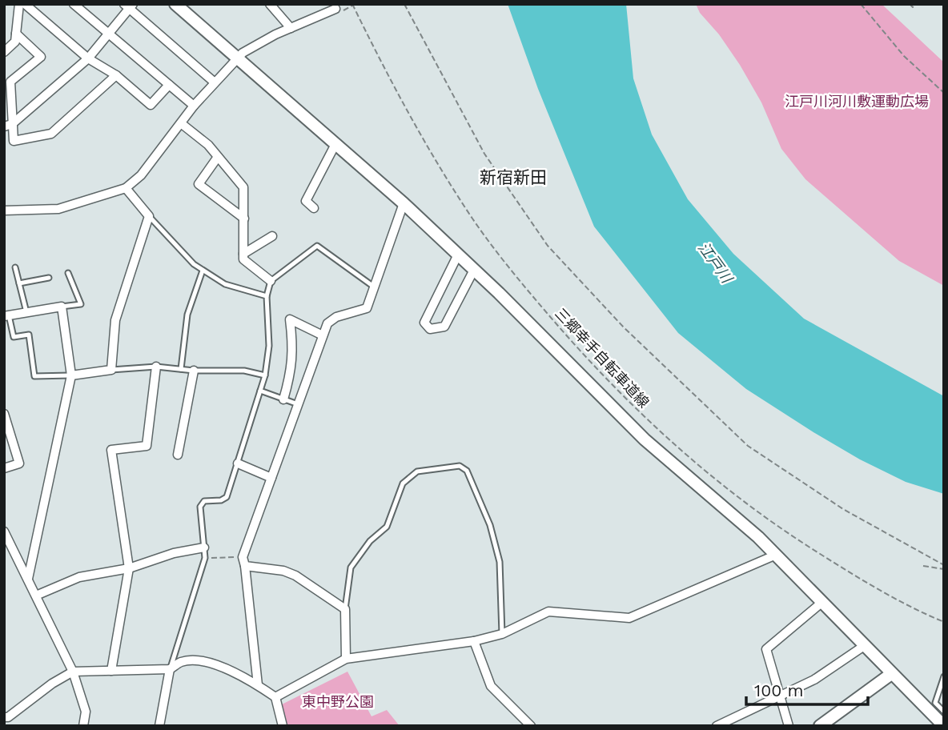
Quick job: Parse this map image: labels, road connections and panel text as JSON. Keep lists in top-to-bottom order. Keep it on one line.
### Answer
{"streets":{"path":["三郷幸手自転車道線"]},"districts":["新宿新田"],"water":["江戸川"],"parks":["江戸川河川敷運動広場","東中野公園"],"scale_bar":"100 m"}
